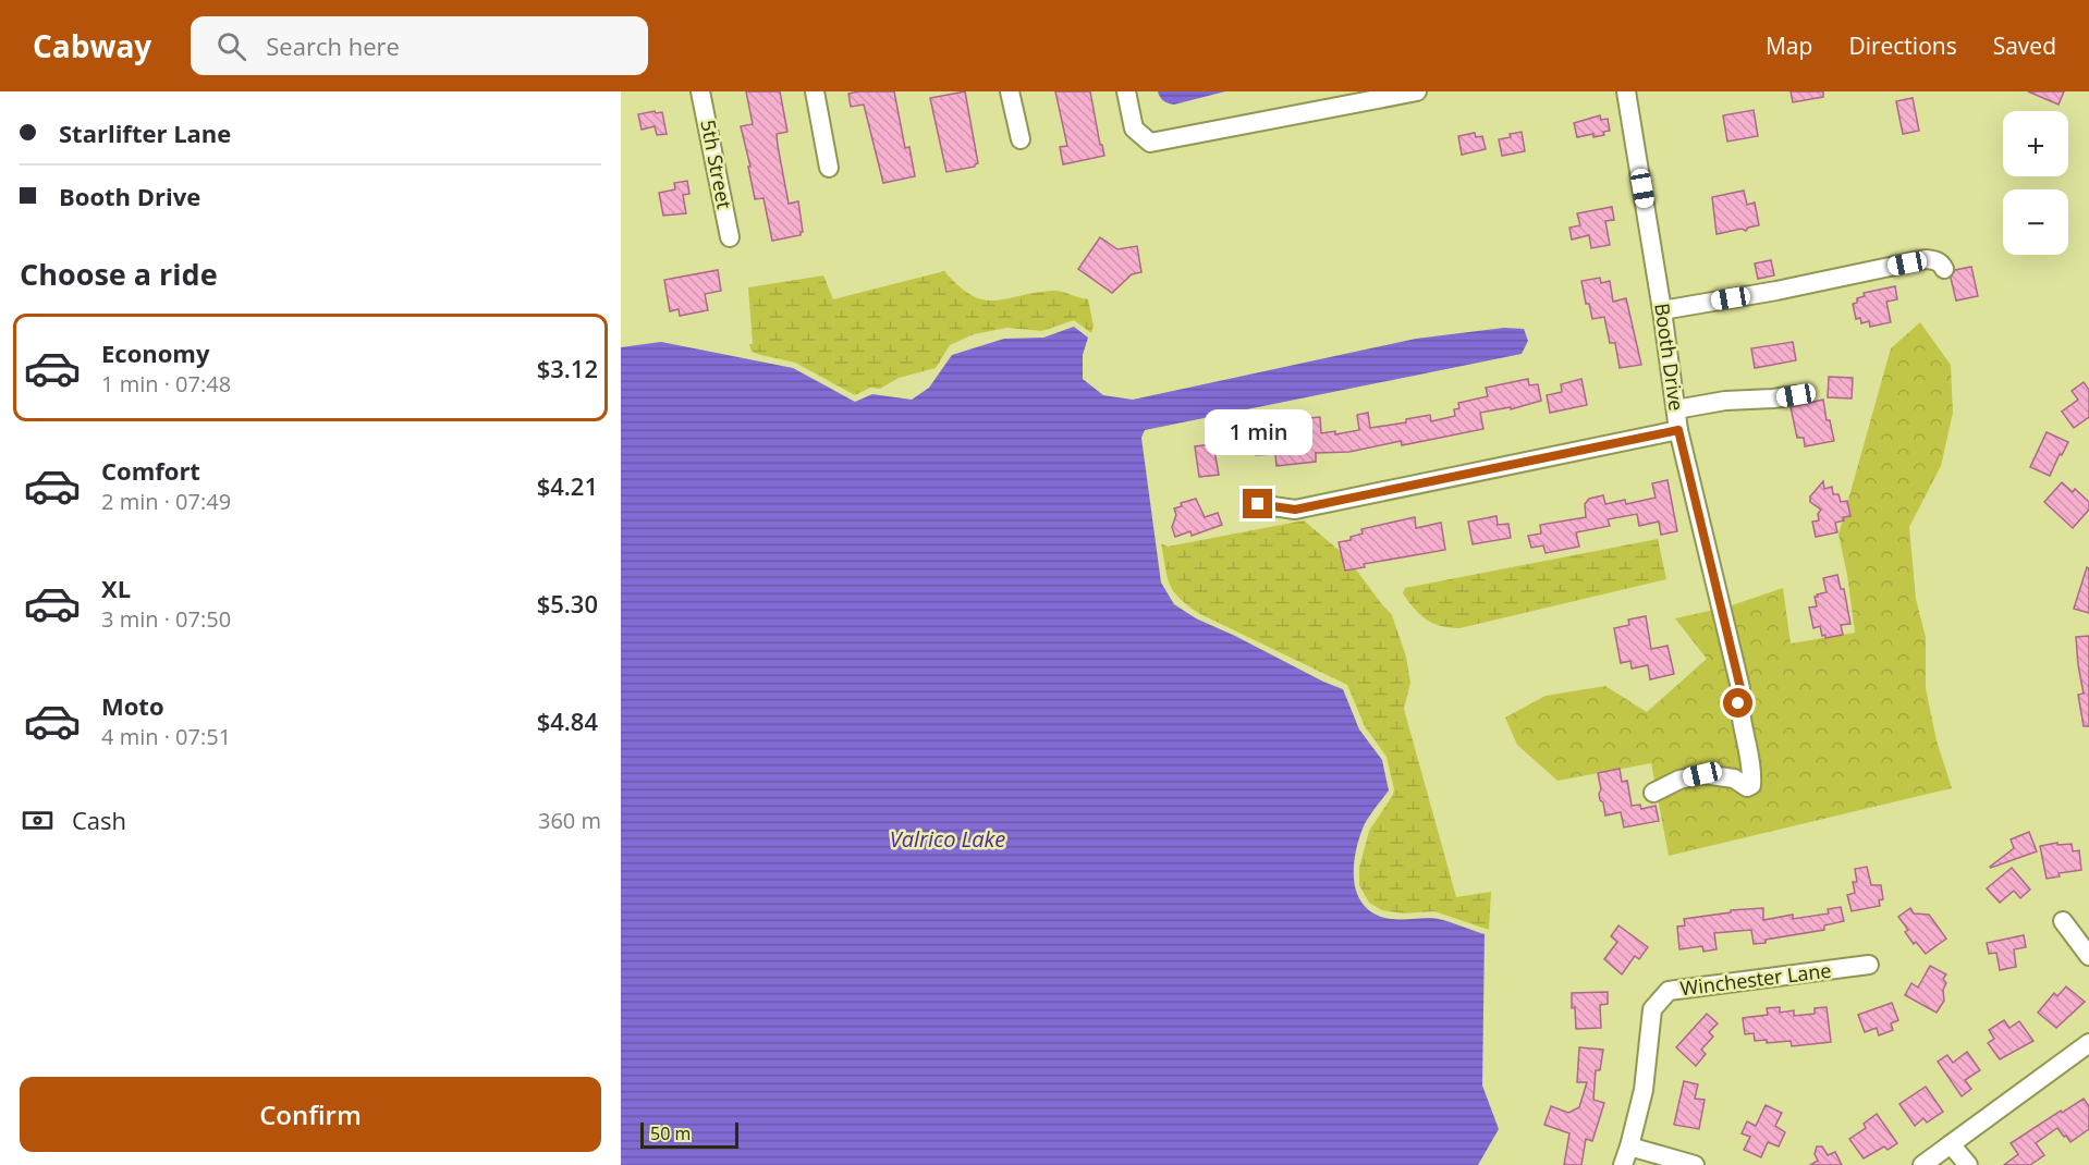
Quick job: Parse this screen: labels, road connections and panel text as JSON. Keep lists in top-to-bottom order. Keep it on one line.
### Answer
{"streets":{"street":["5th Street","Booth Drive","Winchester Lane"]},"water":["Valrico Lake"],"scale_bar":"50 m","page":{"header":"Cabway","search":"Search here","nav":["Map","Directions","Saved"],"banner":["Starlifter Lane","Booth Drive"],"map_buttons":["+","−"],"heading":"Choose a ride","list":[{"name":"Economy","note":"1 min · 07:48","value":"$3.12"},{"name":"Comfort","note":"2 min · 07:49","value":"$4.21"},{"name":"XL","note":"3 min · 07:50","value":"$5.30"},{"name":"Moto","note":"4 min · 07:51","value":"$4.84"}],"bubble":"1 min","pay":["Cash","360 m"],"buttons":"Confirm","scale":"50 m"}}
